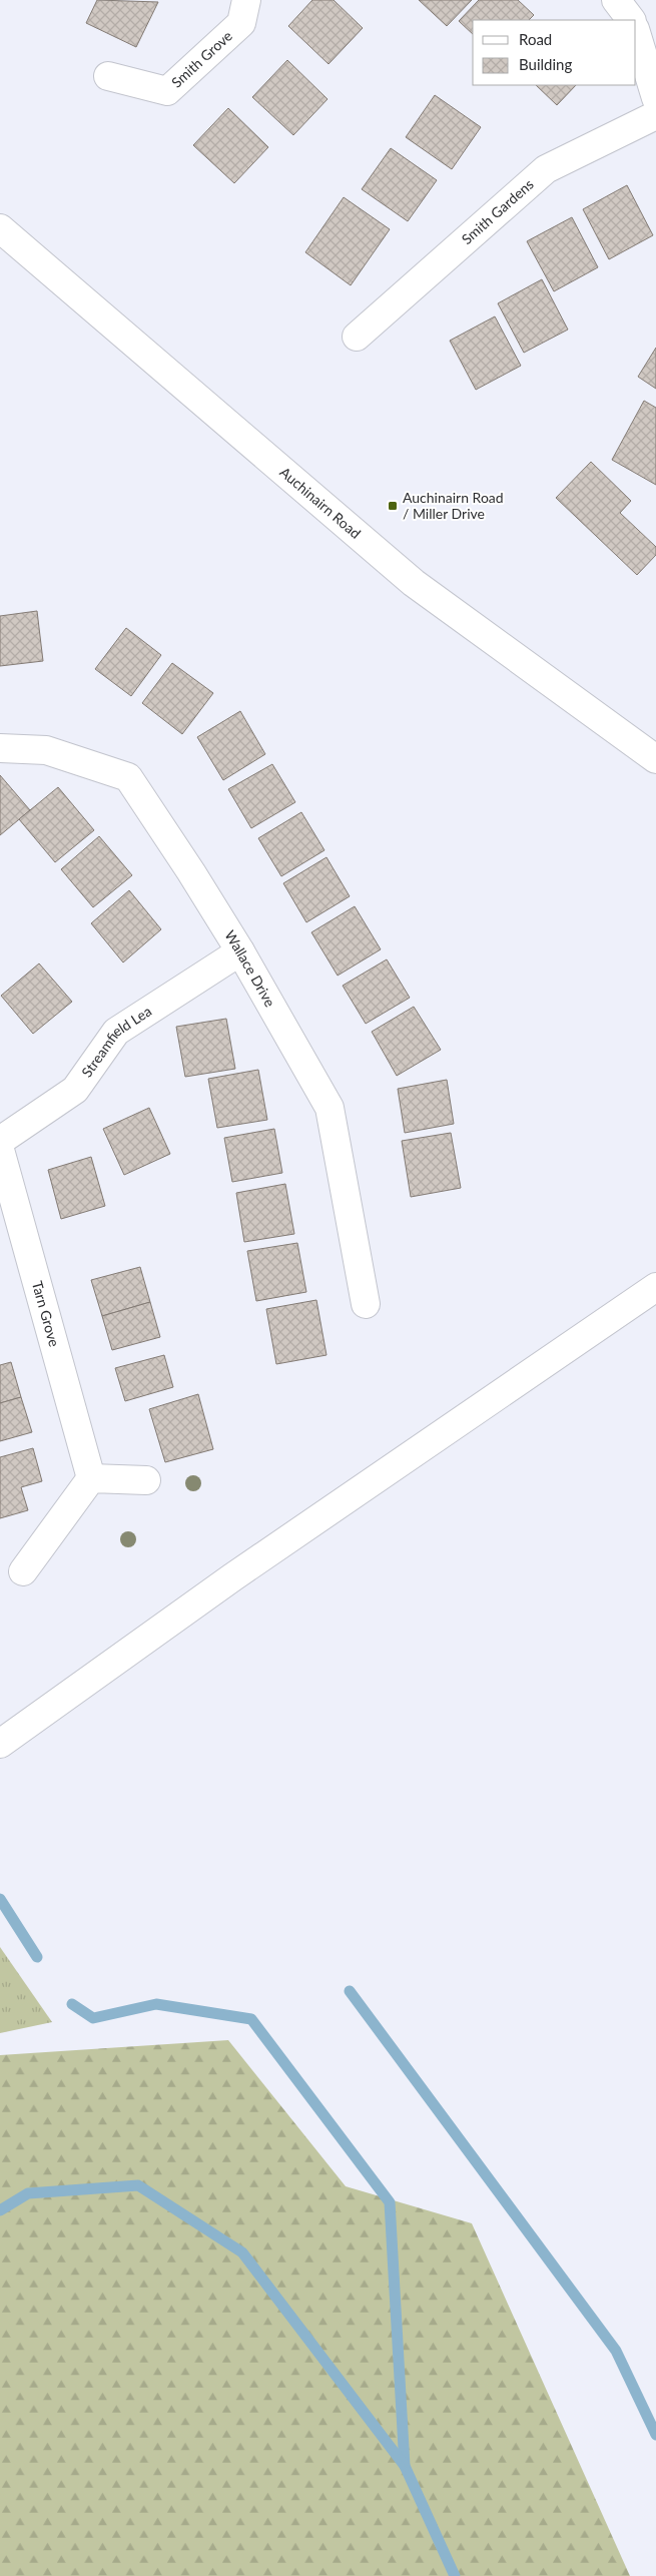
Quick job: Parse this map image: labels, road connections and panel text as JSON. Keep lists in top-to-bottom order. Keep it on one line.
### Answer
{"streets":{"street":["Smith Grove","Smith Gardens","Auchinairn Road","Wallace Drive","Streamfield Lea","Tarn Grove"]},"crossings":[["Wallace Drive","Streamfield Lea"]],"places":{"transit":["Auchinairn Road / Miller Drive"]},"legend":["Road","Building"]}
